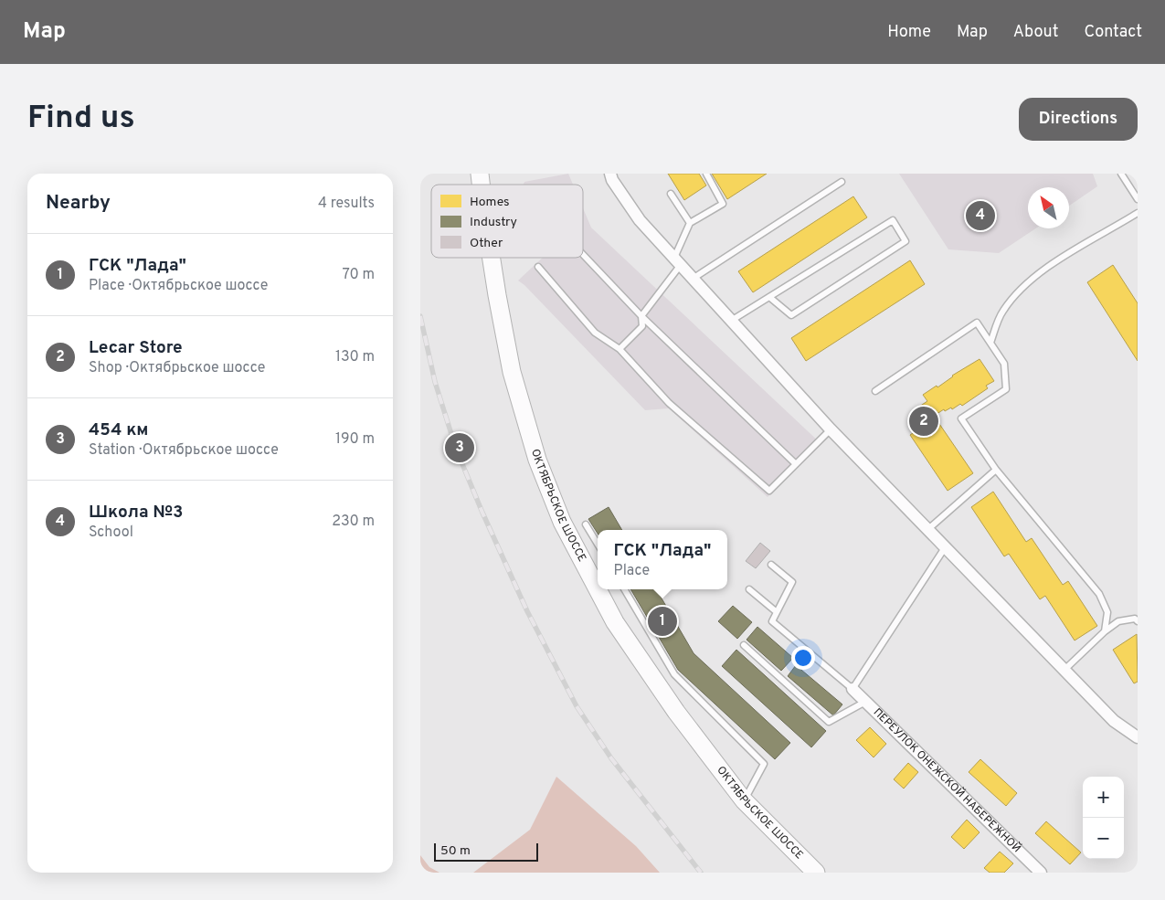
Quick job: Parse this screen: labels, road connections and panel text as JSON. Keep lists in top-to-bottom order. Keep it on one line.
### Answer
{"streets":{"main road":["ОКТЯБРЬСКОЕ ШОССЕ"],"street":["ПЕРЕУЛОК ОНЕЖСКОЙ НАБЕРЕЖНОЙ"]},"legend":["Homes","Industry","Other"],"scale_bar":"50 m","north":"top left","page":{"header":"Map","nav":["Home","Map","About","Contact"],"buttons":"Directions","title":"Find us","heading":["Nearby","4 results"],"pins":["4","2","3","1"],"list":[{"mark":"1","name":"ГСК \"Лада\"","note":"Place · Октябрьское шоссе","value":"70 m"},{"mark":"2","name":"Lecar Store","note":"Shop · Октябрьское шоссе","value":"130 m"},{"mark":"3","name":"454 км","note":"Station · Октябрьское шоссе","value":"190 m"},{"mark":"4","name":"Школа №3","note":"School","value":"230 m"}],"popup":["ГСК \"Лада\"","Place"],"map_buttons":["+","−"],"scale":"50 m"}}
